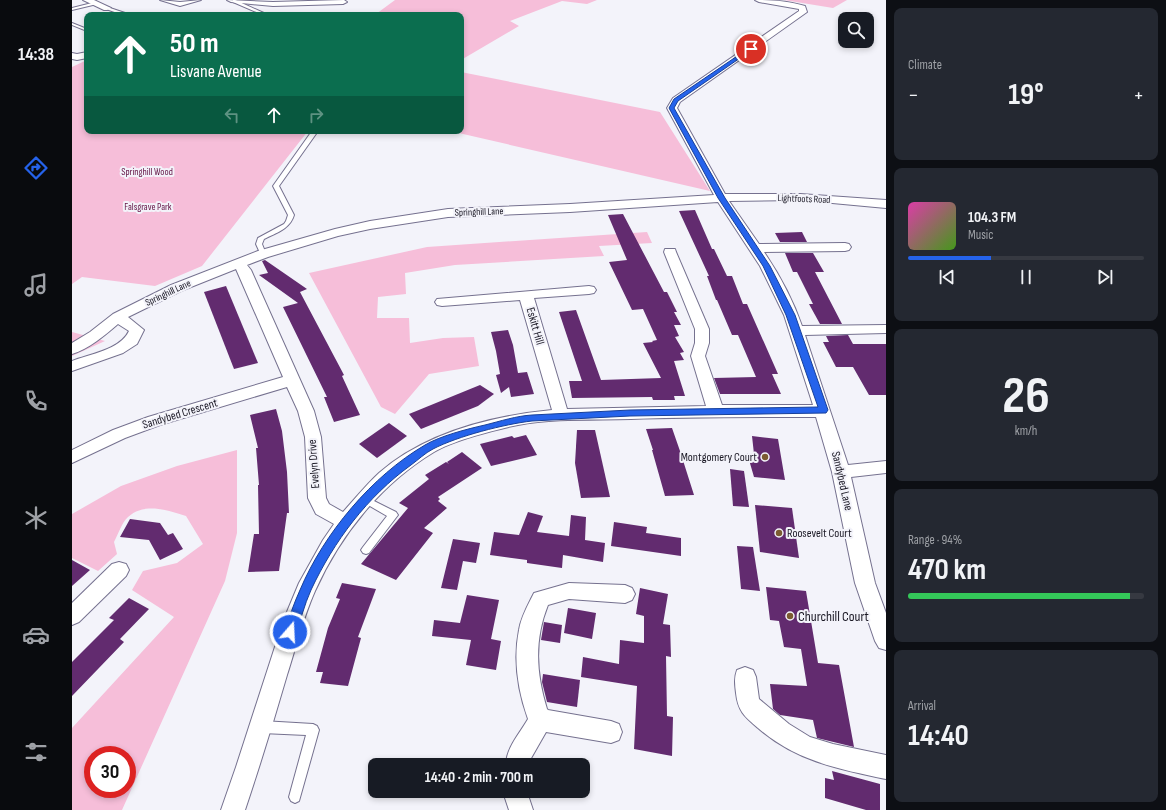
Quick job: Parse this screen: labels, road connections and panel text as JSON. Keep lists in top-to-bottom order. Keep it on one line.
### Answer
{"streets":{"street":["Lightfoots Road","Springhill Lane","Eskitt Hill","Sandybed Crescent","Evelyn Drive","Sandybed Lane"]},"crossings":[["Lightfoots Road","Springhill Lane"],["Springhill Lane","Evelyn Drive"],["Sandybed Crescent","Evelyn Drive"]],"parks":["Springhill Wood","Falsgrave Park"],"places":["Montgomery Court","Roosevelt Court","Churchill Court"],"page":{"tabs":"14:38","tile":["Climate",["26","km/h"],["Range · 94%","470 km"],["Arrival","14:40"]],"turn":["50 m","Lisvane Avenue"],"heat":["−","19°","+"],"song":["104.3 FM","Music"],"limit":"30","trip":"14:40 · 2 min · 700 m"}}
